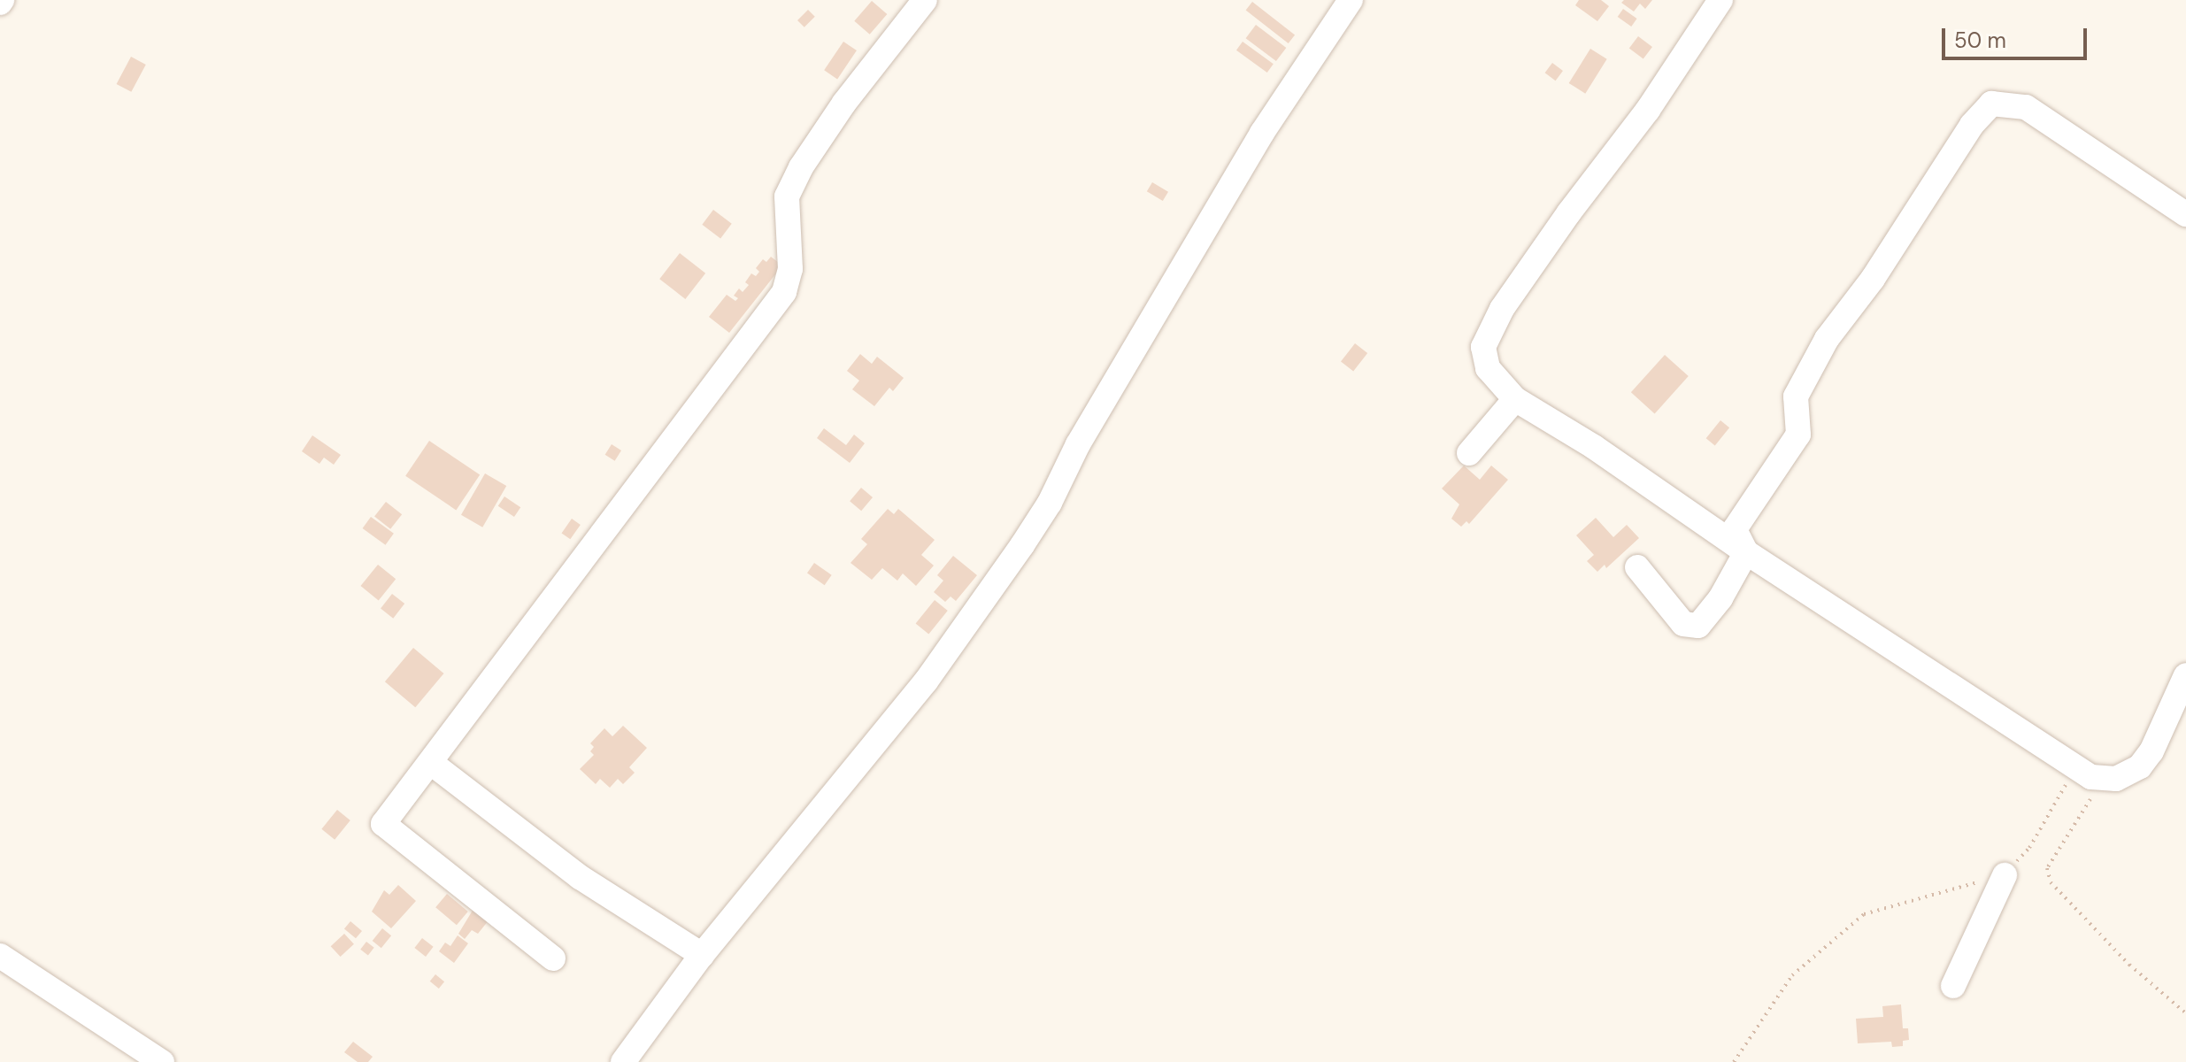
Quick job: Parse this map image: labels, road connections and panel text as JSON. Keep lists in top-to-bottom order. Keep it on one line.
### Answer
{"scale_bar":"50 m"}
